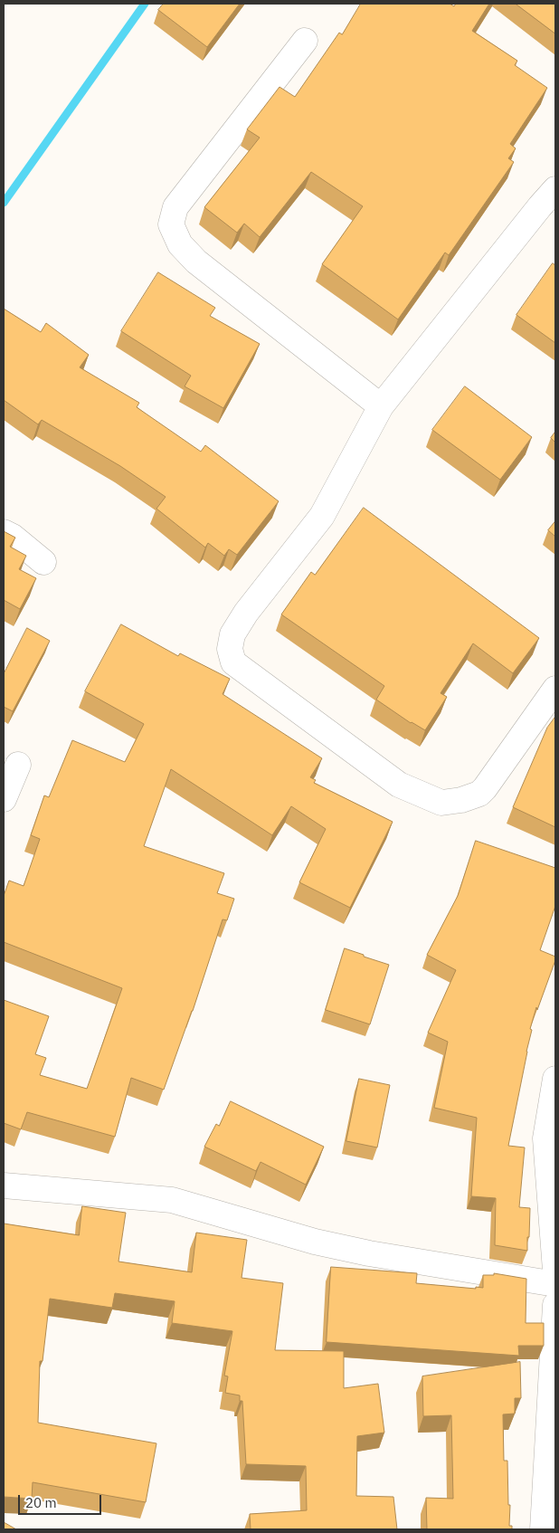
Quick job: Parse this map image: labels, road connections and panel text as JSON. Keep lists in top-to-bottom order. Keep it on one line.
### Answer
{"scale_bar":"20 m"}
